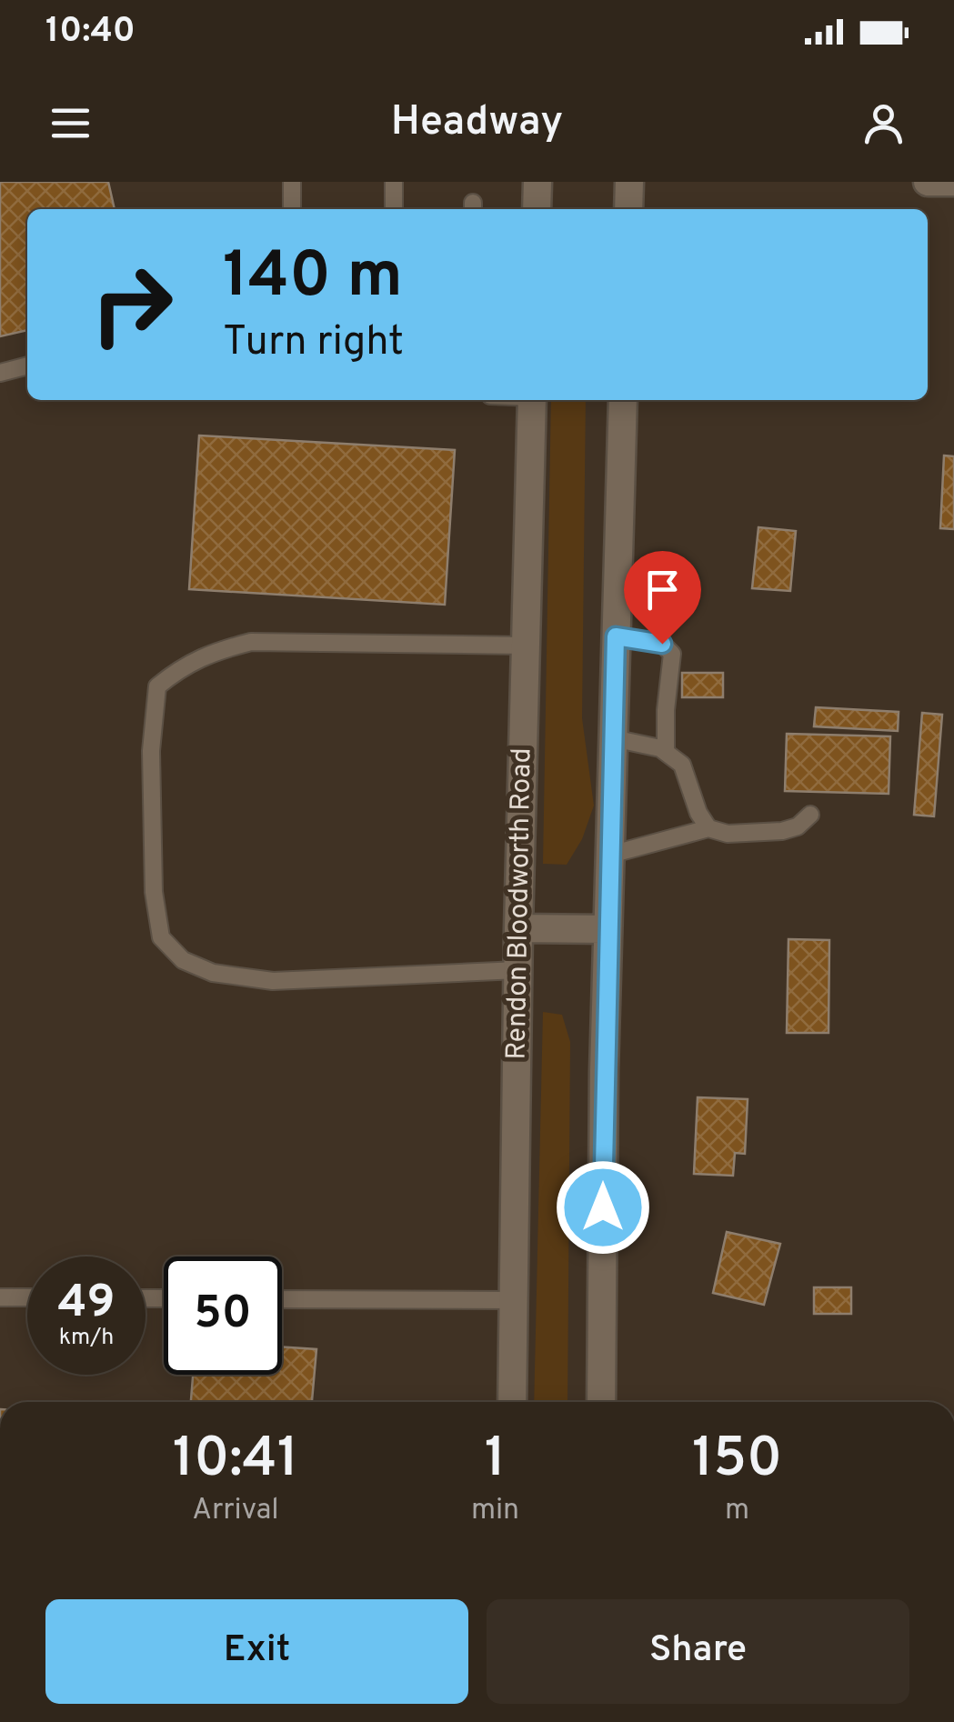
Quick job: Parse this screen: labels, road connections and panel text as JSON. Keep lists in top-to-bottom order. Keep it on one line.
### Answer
{"streets":{"main road":["Rendon Bloodworth Road"]},"page":{"status":"10:40","header":"Headway","turn":["140 m","Turn right"],"speed":"49 km/h","limit":"50","eta":["10:41","Arrival","1","min","150","m"],"buttons":["Exit","Share"]}}
